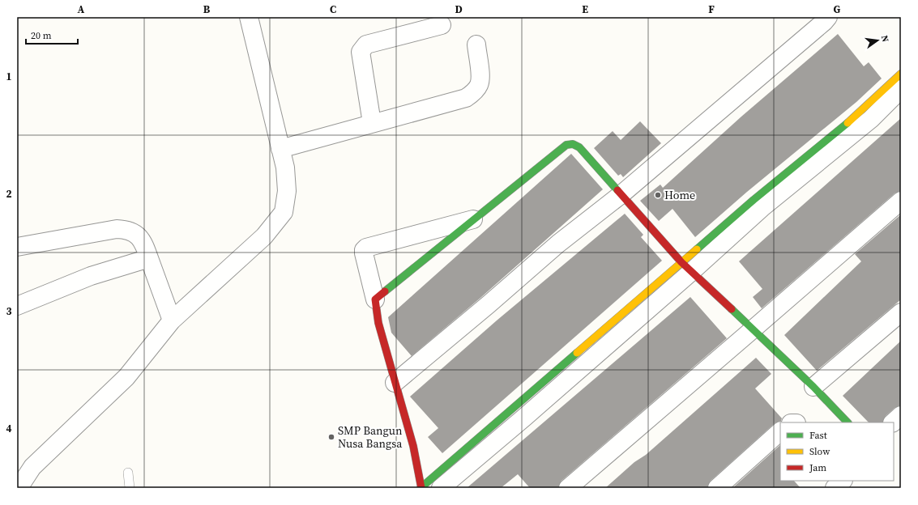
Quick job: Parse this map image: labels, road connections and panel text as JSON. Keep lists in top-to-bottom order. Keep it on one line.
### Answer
{"places":["Home","SMP Bangun Nusa Bangsa"],"legend":["Fast","Slow","Jam"],"scale_bar":"20 m","north":"right","grid":{"columns":["A","B","C","D","E","F","G"],"rows":["1","2","3","4"]}}
